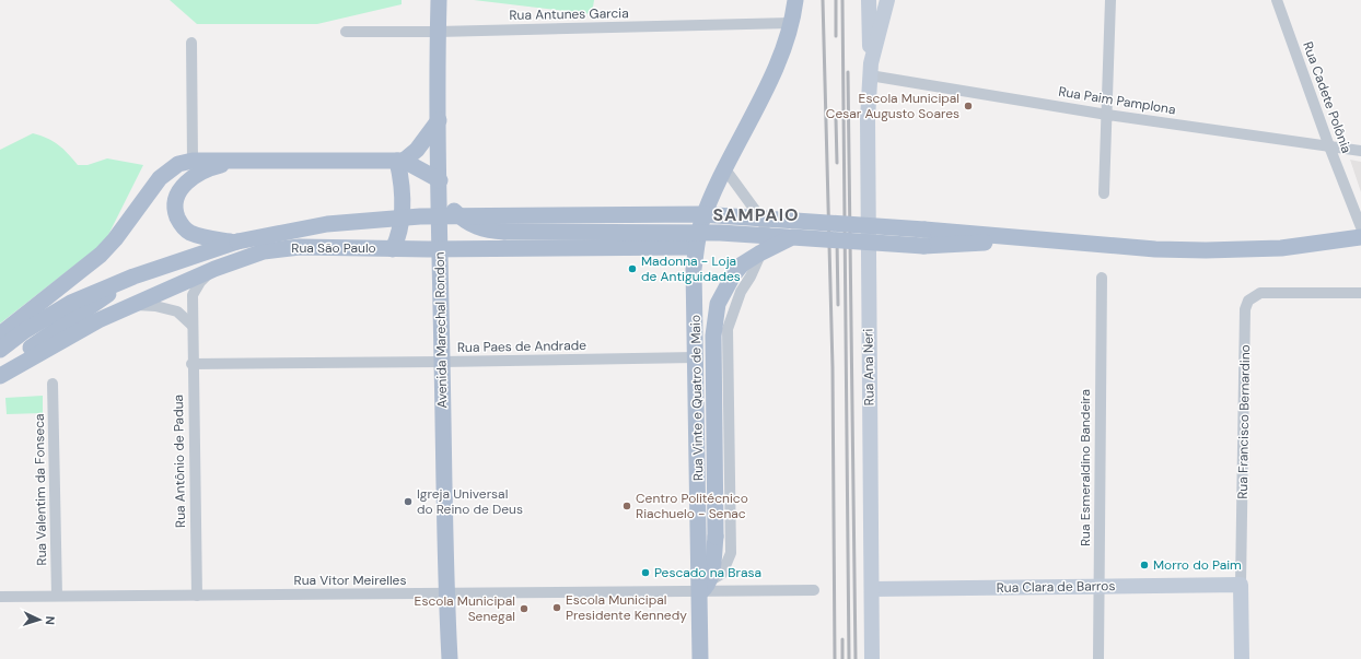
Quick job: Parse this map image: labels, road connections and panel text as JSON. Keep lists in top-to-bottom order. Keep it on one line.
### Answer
{"streets":{"main road":["Rua São Paulo","Avenida Marechal Rondon","Rua Ana Neri","Rua Vinte e Quatro de Maio","Rua Francisco Bernardino","Rua Clara de Barros"],"street":["Rua Antunes Garcia","Rua Cadete Polônia","Rua Paim Pamplona","Rua Paes de Andrade","Rua Antônio de Padua","Rua Esmeraldino Bandeira","Rua Valentim da Fonseca","Rua Vitor Meirelles"]},"crossings":[["Rua Antunes Garcia","Avenida Marechal Rondon"],["Rua Antunes Garcia","Rua Vinte e Quatro de Maio"],["Rua Cadete Polônia","Rua Paim Pamplona"],["Rua Paim Pamplona","Rua Ana Neri"],["Rua São Paulo","Avenida Marechal Rondon"],["Rua São Paulo","Rua Vinte e Quatro de Maio"],["Rua São Paulo","Rua Antônio de Padua"],["Avenida Marechal Rondon","Rua Paes de Andrade"],["Avenida Marechal Rondon","Rua Vitor Meirelles"],["Rua Paes de Andrade","Rua Vinte e Quatro de Maio"],["Rua Paes de Andrade","Rua Antônio de Padua"],["Rua Ana Neri","Rua Clara de Barros"],["Rua Vinte e Quatro de Maio","Rua Vitor Meirelles"],["Rua Francisco Bernardino","Rua Clara de Barros"],["Rua Antônio de Padua","Rua Vitor Meirelles"],["Rua Esmeraldino Bandeira","Rua Clara de Barros"],["Rua Valentim da Fonseca","Rua Vitor Meirelles"]],"districts":["SAMPAIO"],"places":["Escola Municipal Cesar Augusto Soares","Madonna - Loja de Antiguidades","Igreja Universal do Reino de Deus","Centro Politécnico Riachuelo - Senac","Morro do Paim","Pescado na Brasa","Escola Municipal Presidente Kennedy","Escola Municipal Senegal"],"north":"right"}
